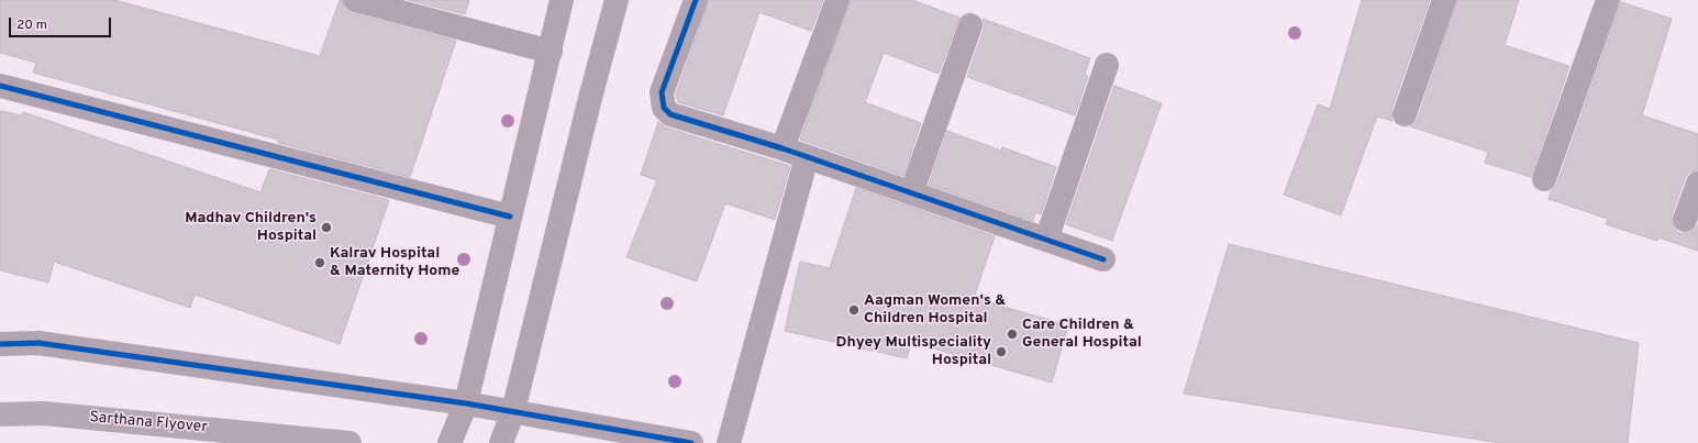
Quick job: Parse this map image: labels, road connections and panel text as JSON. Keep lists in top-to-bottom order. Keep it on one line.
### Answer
{"streets":{"main road":["Sarthana Flyover"]},"places":["Madhav Children's Hospital","Kalrav Hospital & Maternity Home","Aagman Women's & Children Hospital","Care Children & General Hospital","Dhyey Multispeciality Hospital"],"scale_bar":"20 m"}
